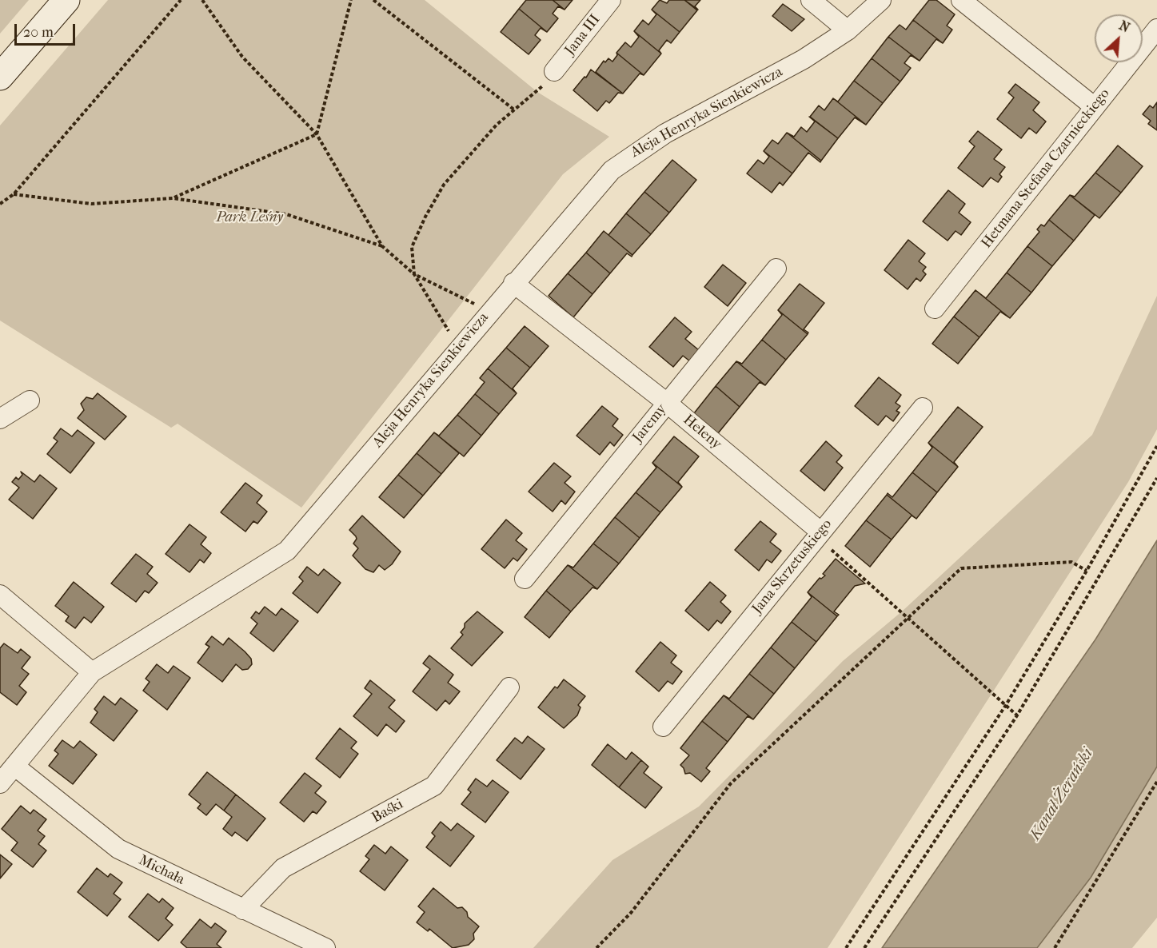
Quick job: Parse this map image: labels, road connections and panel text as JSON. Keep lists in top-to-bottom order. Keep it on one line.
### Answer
{"streets":{"street":["Jana III","Aleja Henryka Sienkiewicza","Hetmana Stefana Czarnieckiego","Jaremy","Heleny","Jana Skrzetuskiego","Baśki","Michała"]},"crossings":[["Aleja Henryka Sienkiewicza","Heleny"],["Aleja Henryka Sienkiewicza","Michała"],["Jaremy","Heleny"],["Heleny","Jana Skrzetuskiego"],["Baśki","Michała"]],"water":["Kanał Żerański"],"parks":["Park Leśny"],"scale_bar":"20 m","north":"top right"}
